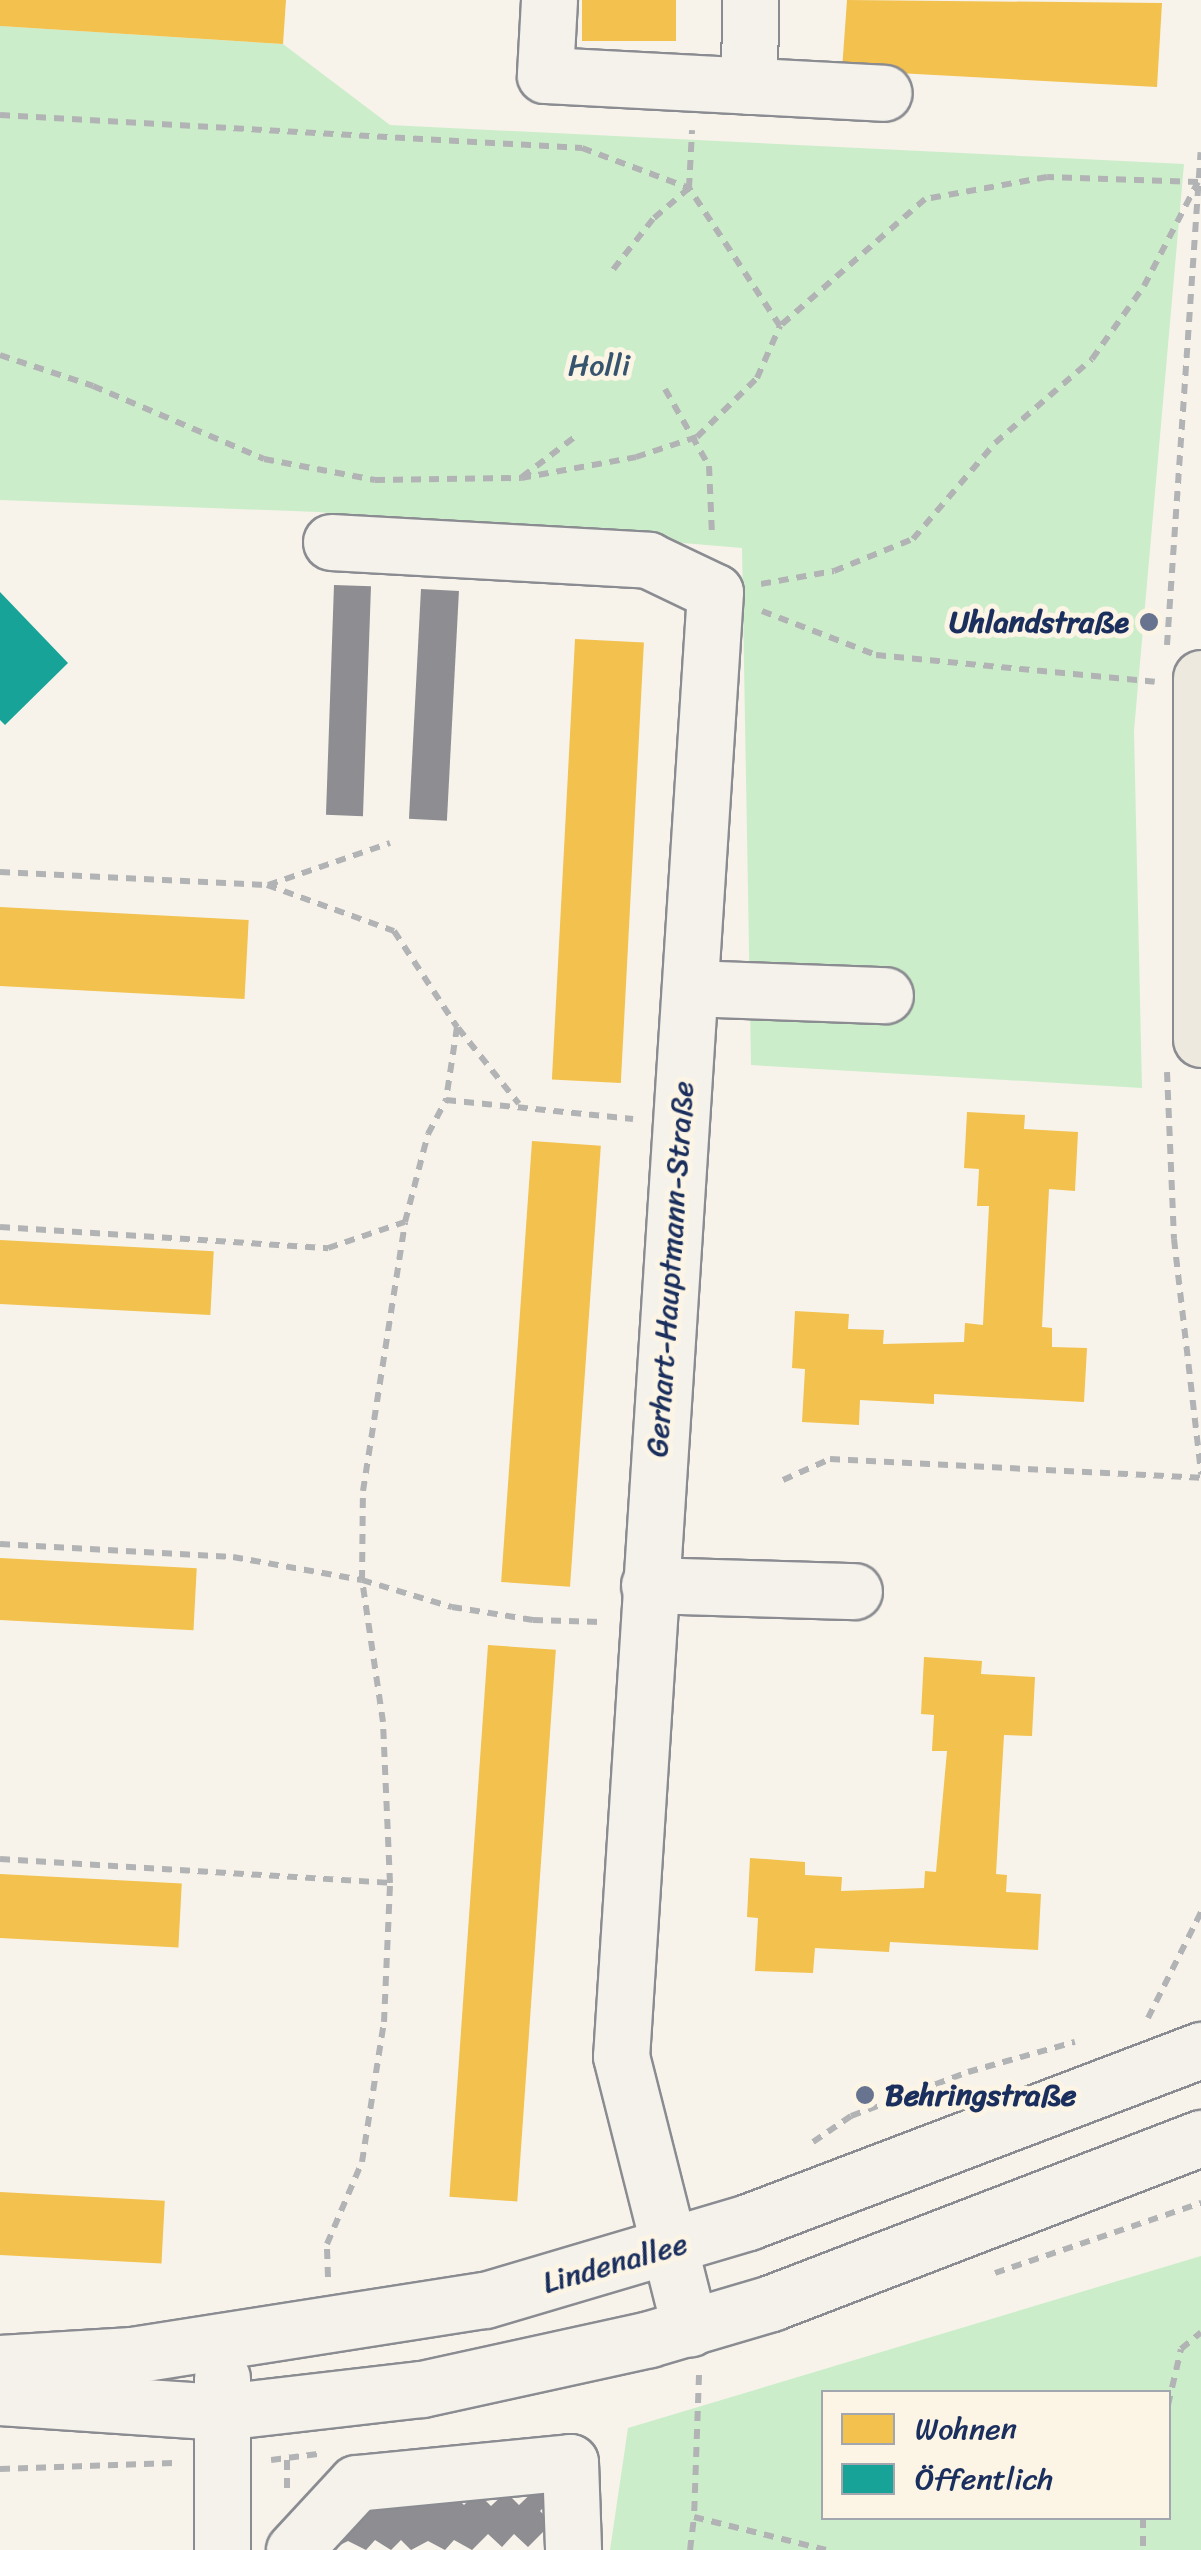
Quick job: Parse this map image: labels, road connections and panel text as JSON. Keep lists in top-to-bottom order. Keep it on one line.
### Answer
{"streets":{"street":["Gerhart-Hauptmann-Straße","Lindenallee"]},"crossings":[["Gerhart-Hauptmann-Straße","Lindenallee"]],"parks":["Holli"],"places":["Uhlandstraße","Behringstraße"],"legend":["Wohnen","Öffentlich"]}
